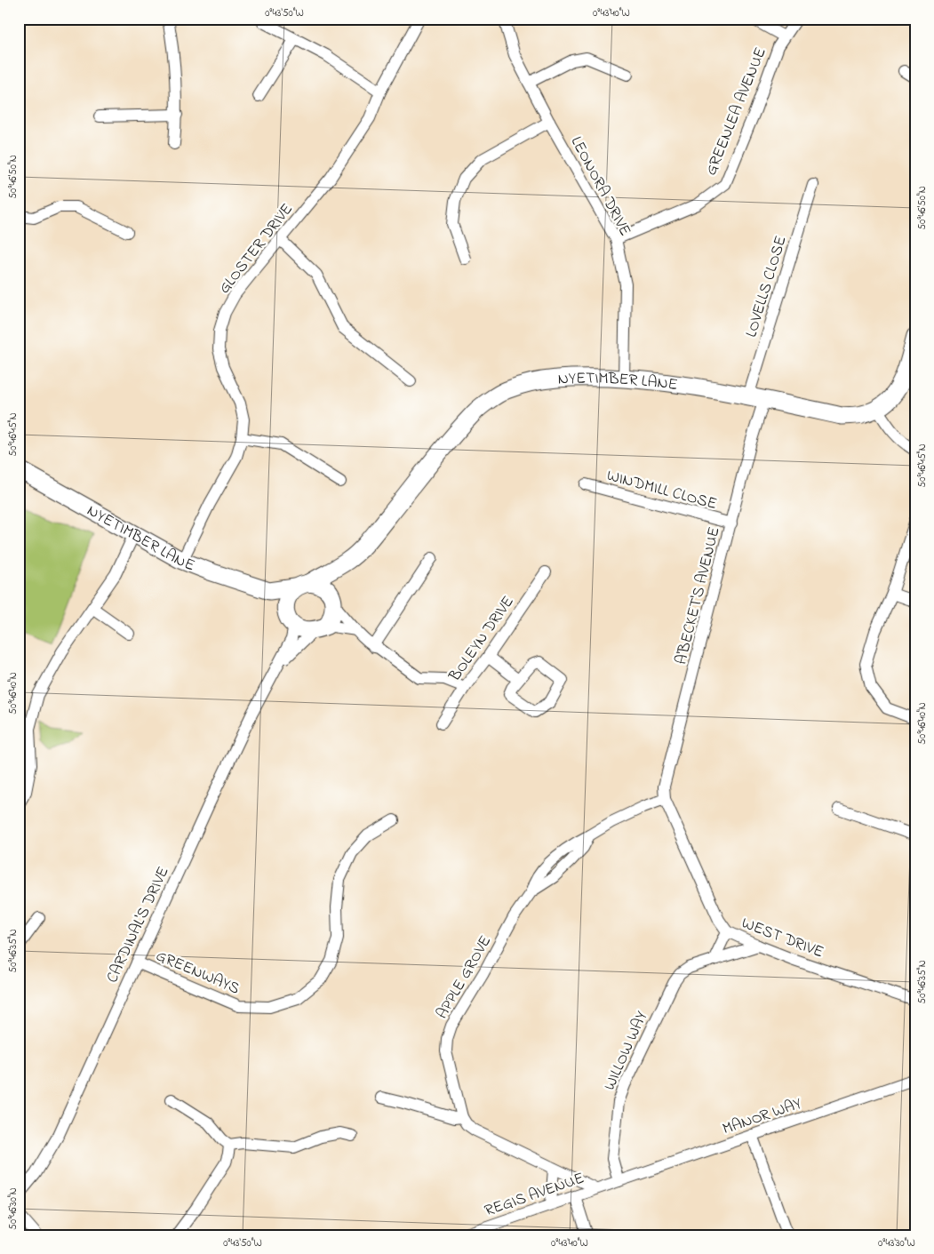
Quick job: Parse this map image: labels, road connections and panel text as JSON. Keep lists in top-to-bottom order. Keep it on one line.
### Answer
{"streets":{"street":["GREENLEA AVENUE","LEONORA DRIVE","GLOSTER DRIVE","LOVELLS CLOSE","NYETIMBER LANE","WINDMILL CLOSE","A'BECKET'S AVENUE","BOLEYN DRIVE","CARDINAL'S DRIVE","WEST DRIVE","GREENWAYS","APPLE GROVE","WILLOW WAY","MANOR WAY","REGIS AVENUE"]},"crossings":[["GREENLEA AVENUE","LEONORA DRIVE"],["LEONORA DRIVE","NYETIMBER LANE"],["GLOSTER DRIVE","NYETIMBER LANE"],["LOVELLS CLOSE","NYETIMBER LANE"],["NYETIMBER LANE","A'BECKET'S AVENUE"],["NYETIMBER LANE","CARDINAL'S DRIVE"],["WINDMILL CLOSE","A'BECKET'S AVENUE"],["A'BECKET'S AVENUE","WEST DRIVE"],["A'BECKET'S AVENUE","APPLE GROVE"],["CARDINAL'S DRIVE","GREENWAYS"],["WEST DRIVE","APPLE GROVE"],["WEST DRIVE","WILLOW WAY"],["WILLOW WAY","MANOR WAY"],["WILLOW WAY","REGIS AVENUE"],["MANOR WAY","REGIS AVENUE"]],"coordinates":["0°43'50\"W","0°43'40\"W","50°46'50\"N","50°46'45\"N","50°46'40\"N","50°46'35\"N","50°46'30\"N","0°43'30\"W"]}
